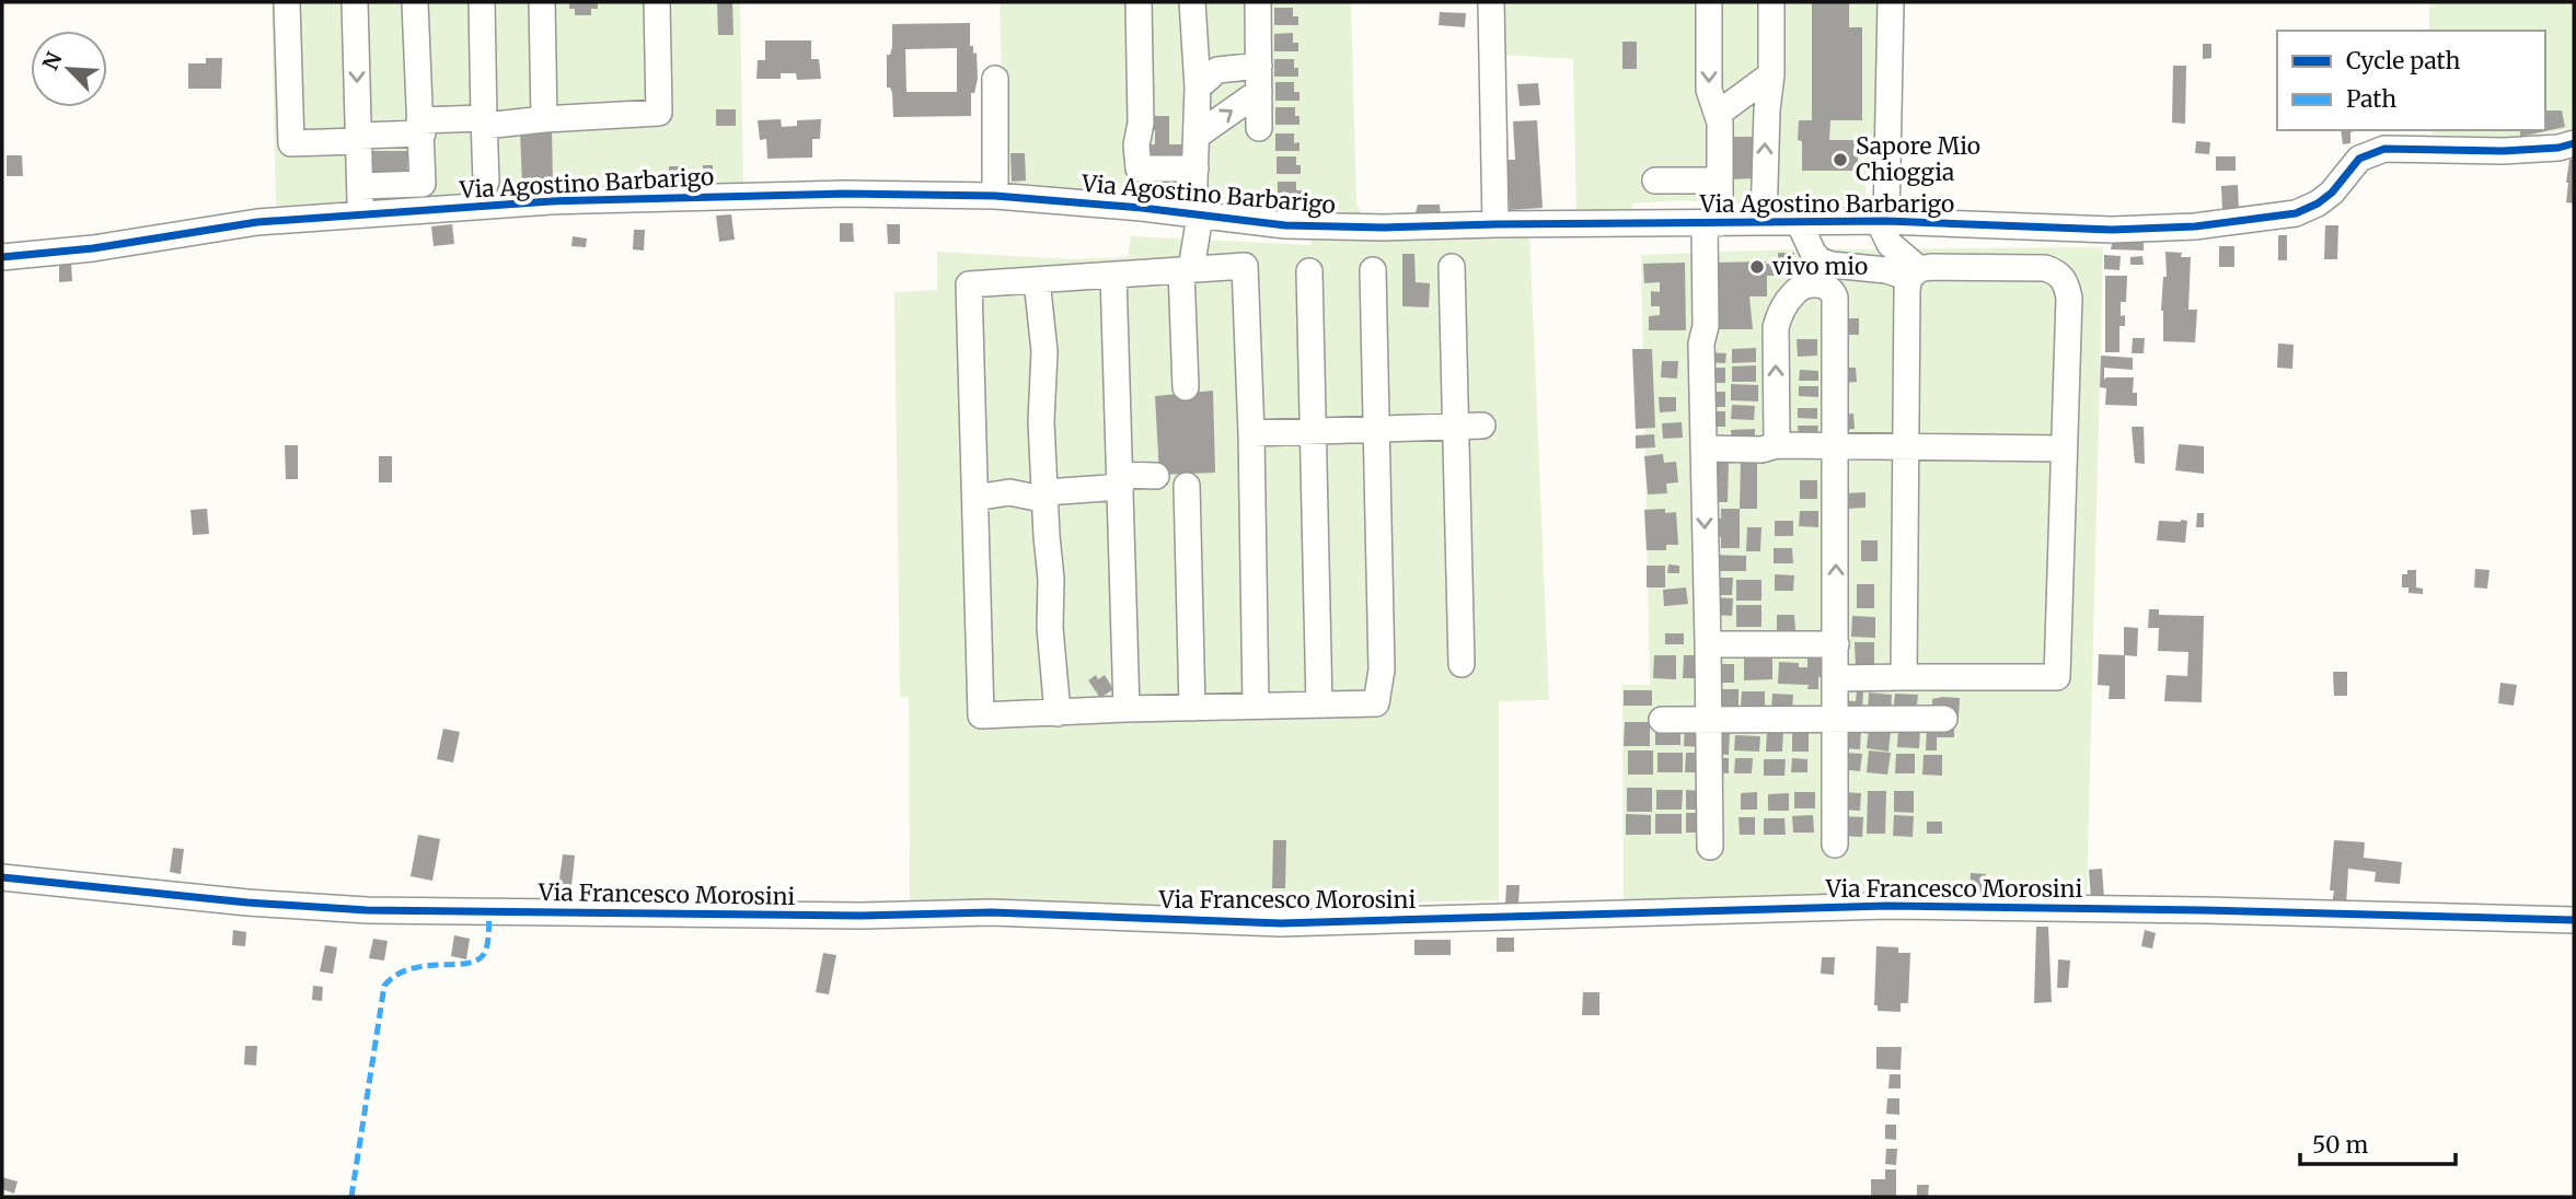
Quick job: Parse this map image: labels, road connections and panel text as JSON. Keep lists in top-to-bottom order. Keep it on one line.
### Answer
{"streets":{"street":["Via Agostino Barbarigo","Via Francesco Morosini"]},"places":["Sapore Mio Chioggia","vivo mio"],"legend":["Cycle path","Path"],"scale_bar":"50 m","north":"top left"}
